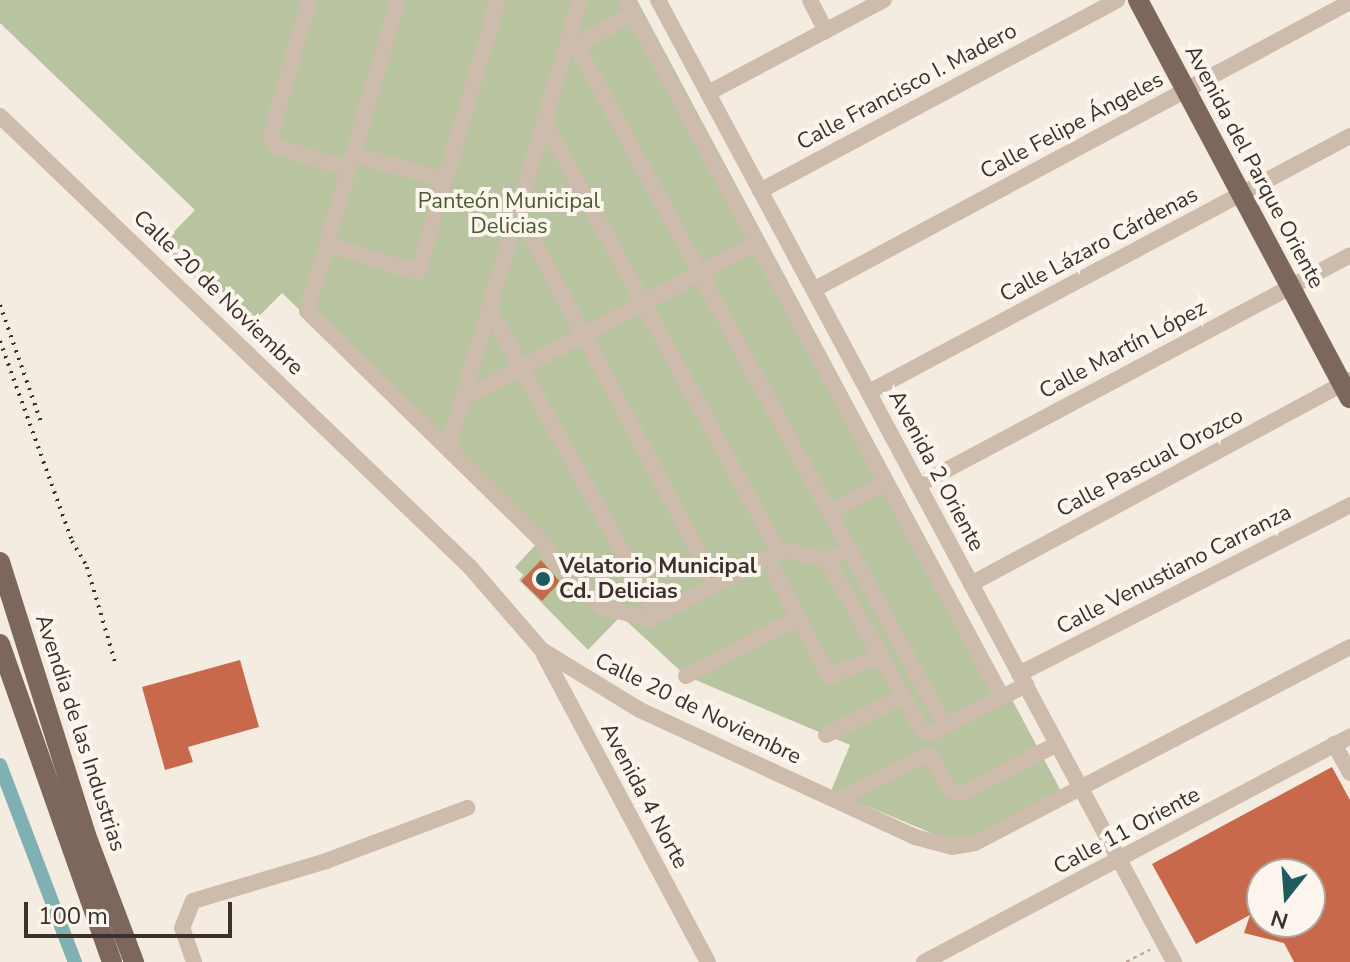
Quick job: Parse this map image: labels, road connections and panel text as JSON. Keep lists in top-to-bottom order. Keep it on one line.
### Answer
{"streets":{"main road":["Avenida del Parque Oriente","Avendia de las Industrias"],"street":["Calle Francisco I. Madero","Calle Felipe Ángeles","Calle Lázaro Cárdenas","Calle 20 de Noviembre","Calle Martín López","Calle Pascual Orozco","Avenida 2 Oriente","Calle Venustiano Carranza","Avenida 4 Norte","Calle 11 Oriente"]},"crossings":[["Calle Francisco I. Madero","Avenida 2 Oriente"],["Calle Felipe Ángeles","Avenida del Parque Oriente"],["Calle Felipe Ángeles","Avenida 2 Oriente"],["Avenida del Parque Oriente","Calle Lázaro Cárdenas"],["Avenida del Parque Oriente","Calle Martín López"],["Avenida del Parque Oriente","Calle Pascual Orozco"],["Calle Lázaro Cárdenas","Avenida 2 Oriente"],["Calle 20 de Noviembre","Avenida 2 Oriente"],["Calle 20 de Noviembre","Avenida 4 Norte"],["Calle Martín López","Avenida 2 Oriente"],["Calle Pascual Orozco","Avenida 2 Oriente"],["Avenida 2 Oriente","Calle Venustiano Carranza"],["Avenida 2 Oriente","Calle 11 Oriente"]],"parks":["Panteón Municipal Delicias"],"places":["Velatorio Municipal Cd. Delicias"],"scale_bar":"100 m","north":"bottom"}
